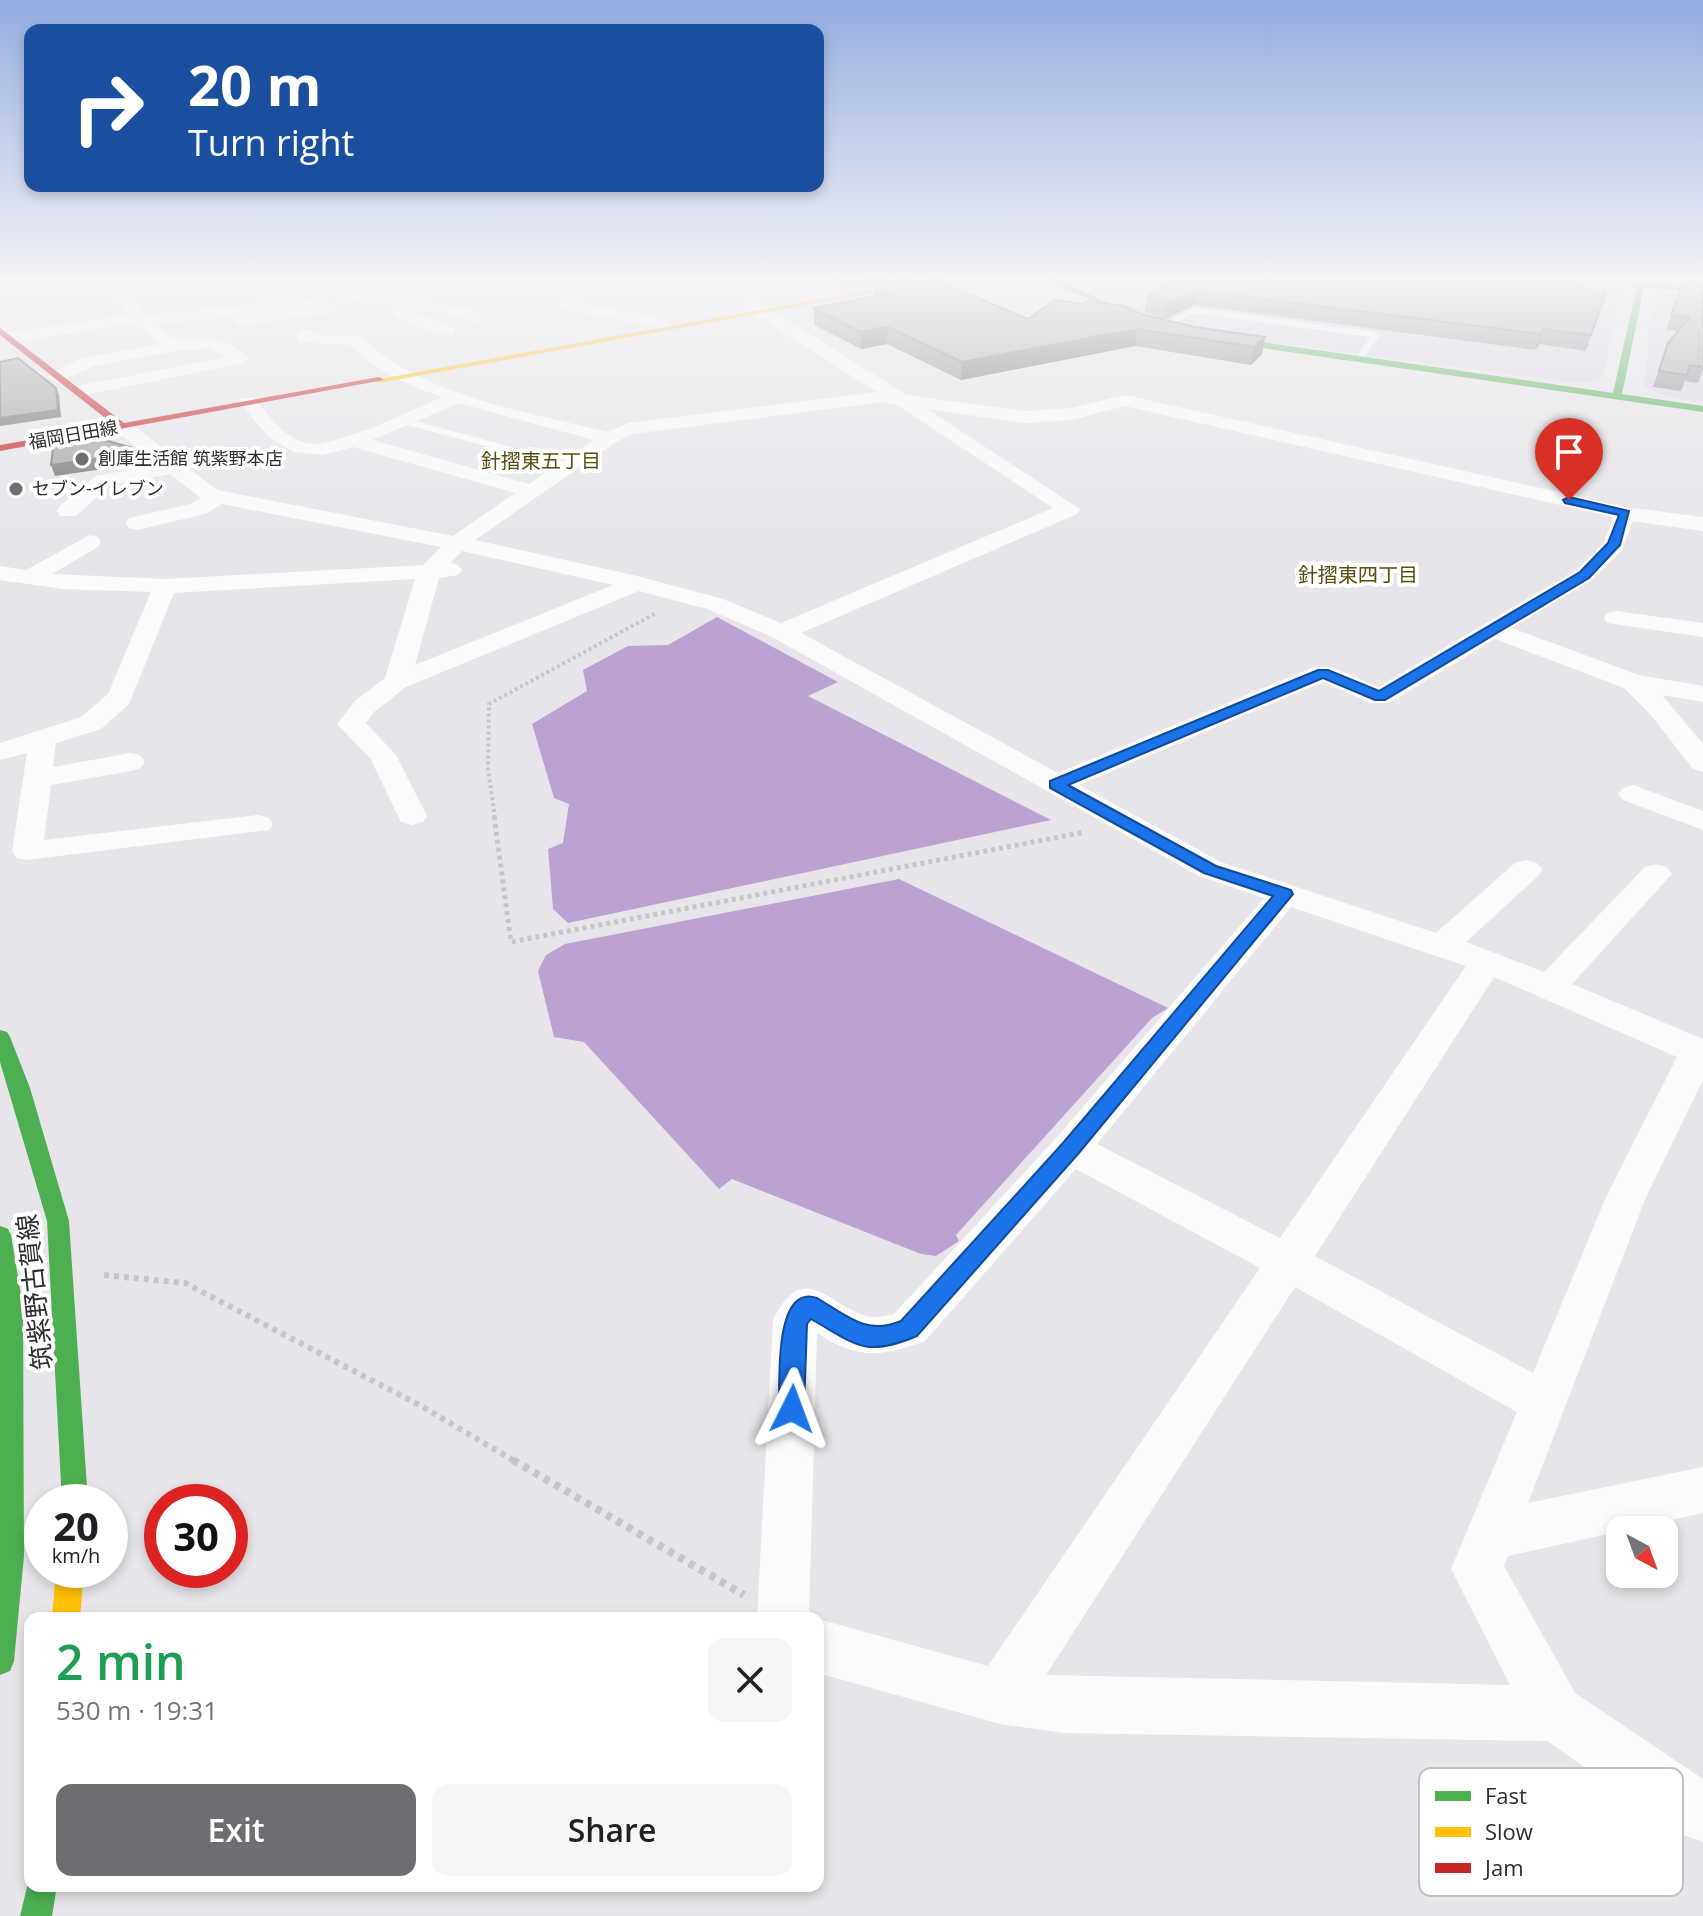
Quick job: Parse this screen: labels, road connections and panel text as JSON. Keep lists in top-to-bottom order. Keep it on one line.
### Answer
{"streets":{"main road":["福岡日田線","筑紫野古賀線"]},"districts":["針摺東五丁目","針摺東四丁目"],"places":["創庫生活館 筑紫野本店","セブン-イレブン"],"legend":["Fast","Slow","Jam"],"north":"bottom right","page":{"turn":["20 m","Turn right"],"speed":"20 km/h","limit":"30","heading":["2 min","530 m · 19:31"],"buttons":["Exit","Share"]}}
